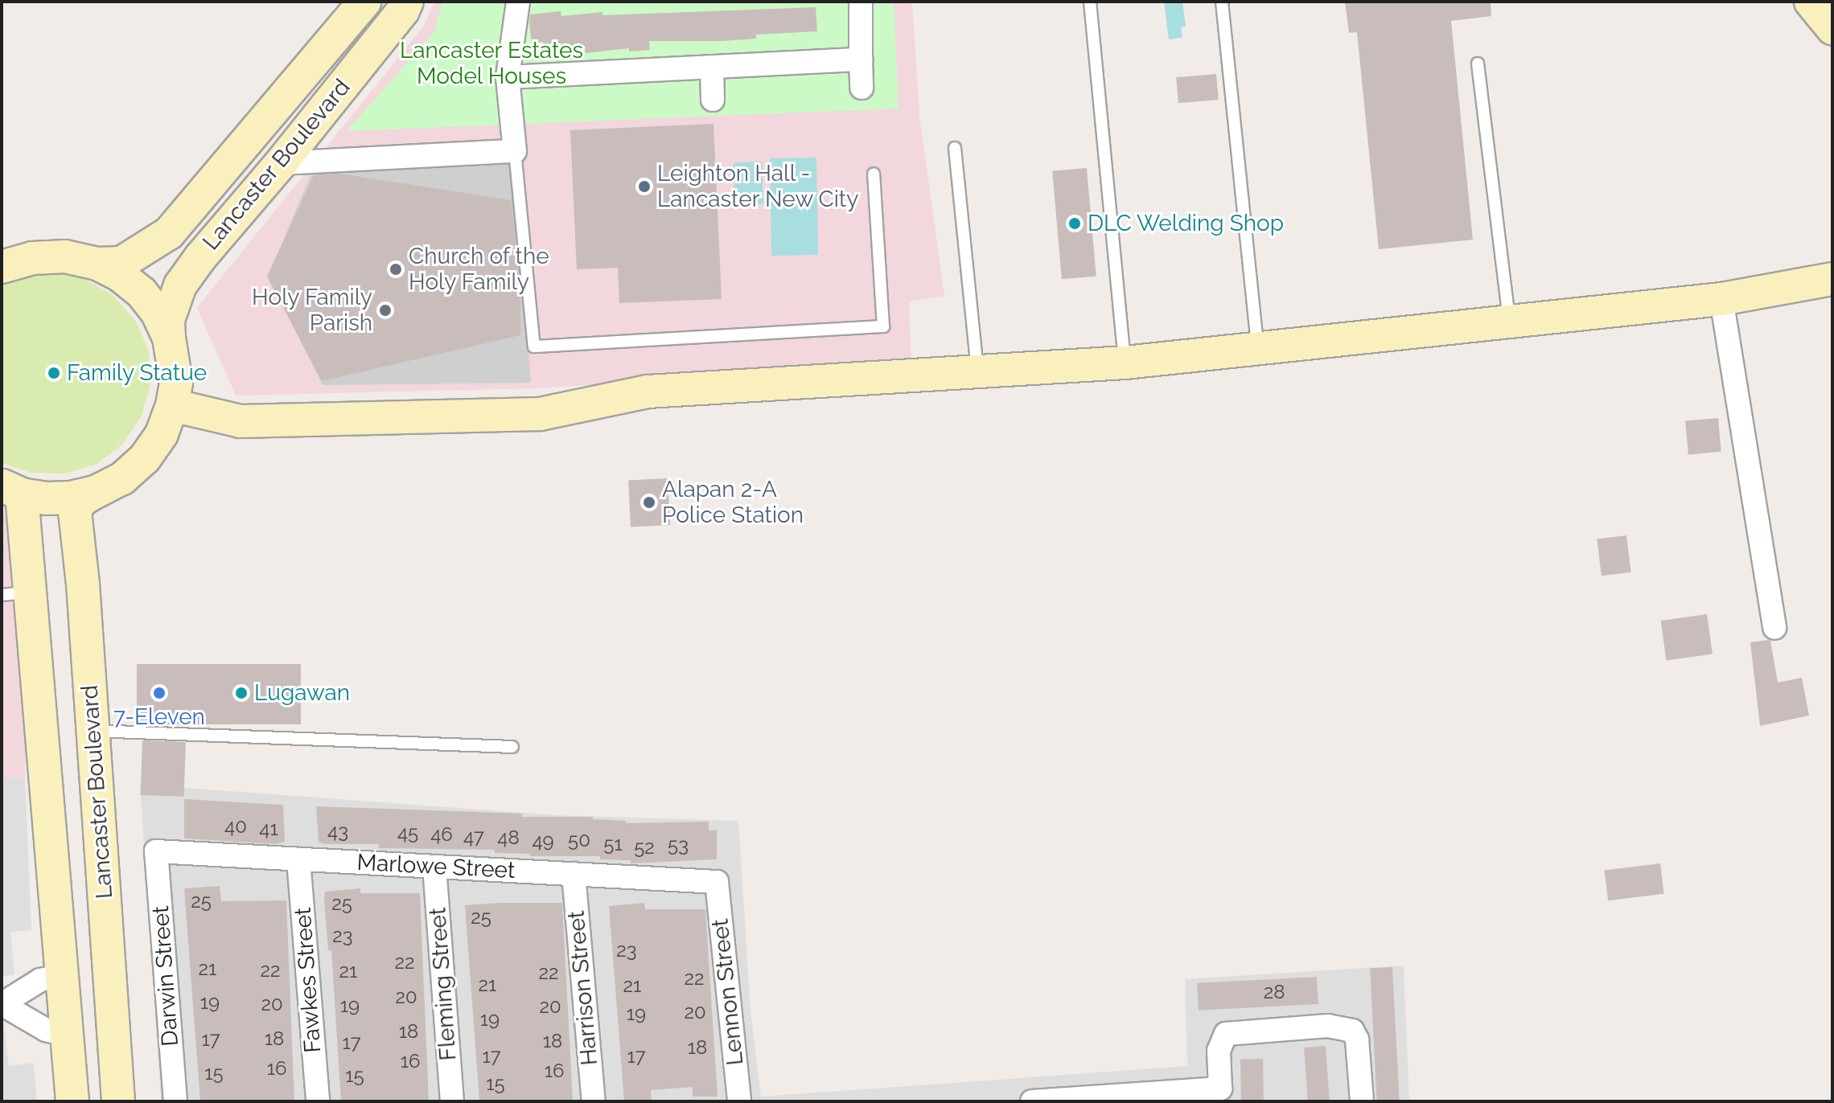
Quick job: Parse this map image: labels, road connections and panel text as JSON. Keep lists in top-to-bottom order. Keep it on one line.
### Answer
{"streets":{"main road":["Lancaster Boulevard"],"street":["Marlowe Street","Darwin Street","Fawkes Street","Fleming Street","Harrison Street","Lennon Street"]},"crossings":[["Marlowe Street","Darwin Street"],["Marlowe Street","Fawkes Street"],["Marlowe Street","Fleming Street"],["Marlowe Street","Harrison Street"],["Marlowe Street","Lennon Street"]],"parks":["Lancaster Estates Model Houses"],"places":["Leighton Hall - Lancaster New City","DLC Welding Shop","Church of the Holy Family","Holy Family Parish","Family Statue","Alapan 2-A Police Station","7-Eleven","Lugawan"],"house_numbers":["40","41","43","45","46","47","48","50","49","51","53","52","25","25","25","23","23","22","21","22","21","22","22","21","21","28","20","19","20","19","20","20","19","19","18","18","17","18","17","18","17","17","16","16","16","15","15","15"]}
